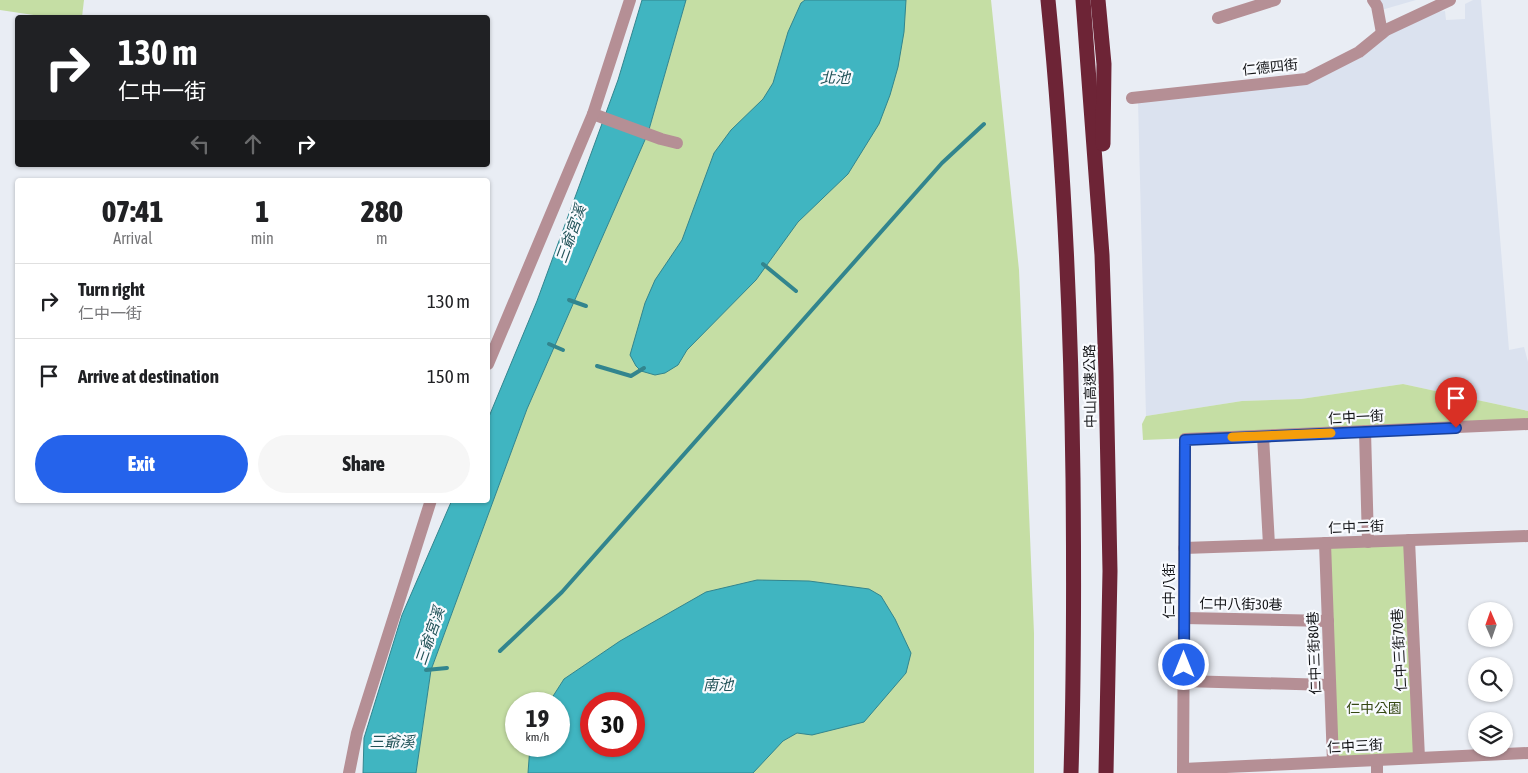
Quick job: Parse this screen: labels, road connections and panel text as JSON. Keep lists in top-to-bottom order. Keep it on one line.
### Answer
{"streets":{"highway":["中山高速公路"],"street":["仁德四街","仁中一街","仁中二街","仁中八街","仁中八街30巷","仁中三街70巷","仁中三街80巷","仁中三街"]},"crossings":[["仁中一街","仁中八街"],["仁中二街","仁中八街"],["仁中二街","仁中三街70巷"],["仁中二街","仁中三街80巷"],["仁中八街","仁中八街30巷"],["仁中八街","仁中三街"],["仁中八街30巷","仁中三街80巷"],["仁中三街70巷","仁中三街"],["仁中三街80巷","仁中三街"]],"water":["北池","三爺宮溪","南池","三爺溪"],"parks":["仁中公園"],"north":"top","page":{"turn":["130 m","仁中一街"],"eta":["07:41","Arrival","1","min","280","m"],"list":[{"name":"Turn right","note":"仁中一街","value":"130 m"},{"name":"Arrive at destination","value":"150 m"}],"buttons":["Exit","Share"],"speed":"19 km/h","limit":"30"}}
